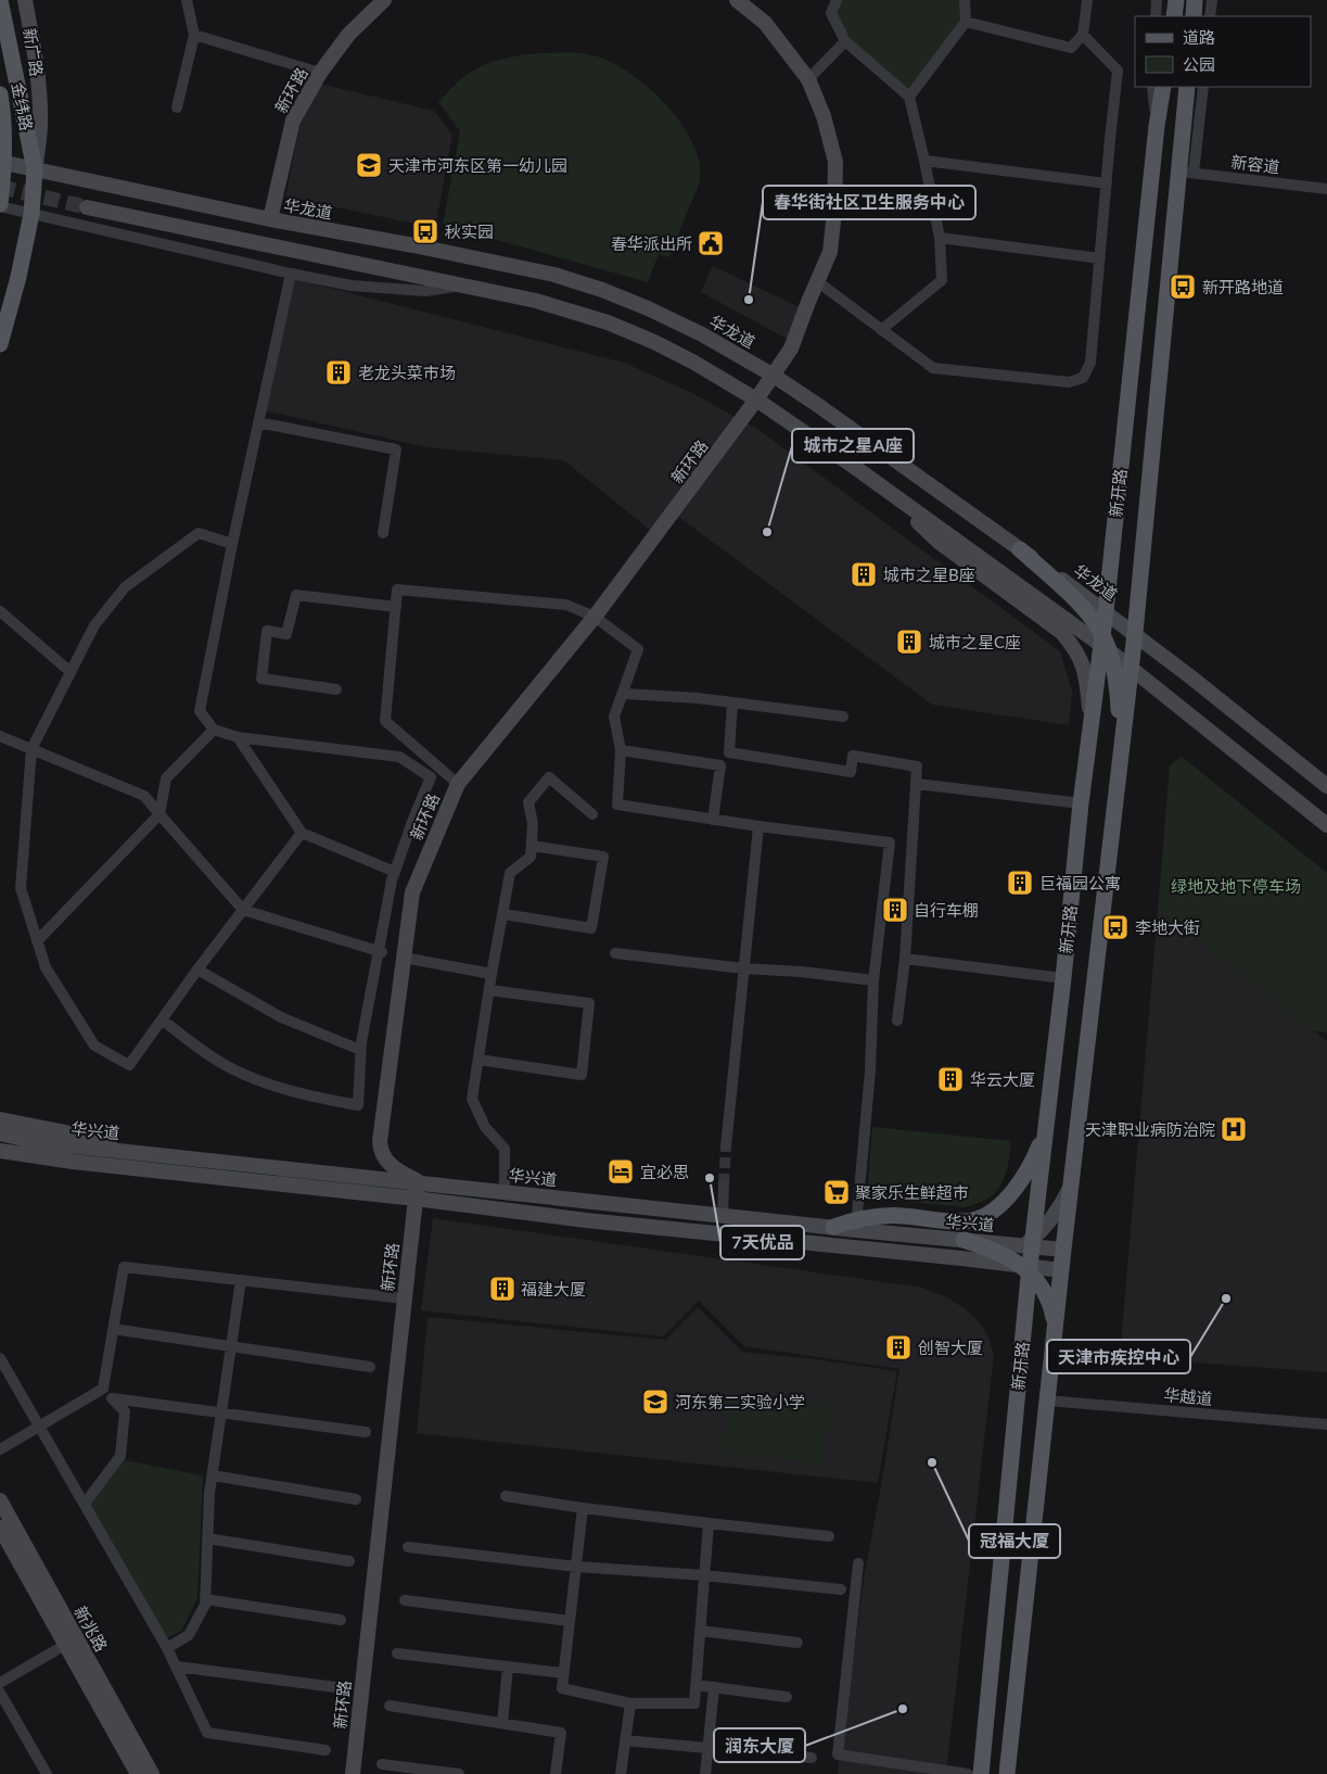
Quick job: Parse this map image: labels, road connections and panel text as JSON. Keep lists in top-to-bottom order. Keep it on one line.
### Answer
{"streets":{"main road":["新广路","新环路","金纬路","华龙道","新开路","华兴道","新兆路"],"street":["新容道","华越道"]},"crossings":[["新广路","金纬路"],["新广路","华龙道"],["新环路","华龙道"],["新环路","华兴道"],["金纬路","华龙道"],["新容道","新开路"],["华龙道","新开路"],["新开路","华兴道"],["新开路","华越道"]],"parks":["绿地及地下停车场"],"places":{"school or university":["天津市河东区第一幼儿园","河东第二实验小学"],"bus stop":["秋实园","新开路地道","李地大街"],"public building":["春华派出所"],"other":["春华街社区卫生服务中心","城市之星A座","7天优品","天津市疾控中心","冠福大厦","润东大厦"],"building":["老龙头菜市场","城市之星B座","城市之星C座","巨福园公寓","自行车棚","华云大厦","福建大厦","创智大厦"],"hospital":["天津职业病防治院"],"hotel":["宜必思"],"supermarket":["聚家乐生鲜超市"]},"legend":["道路","公园"]}
